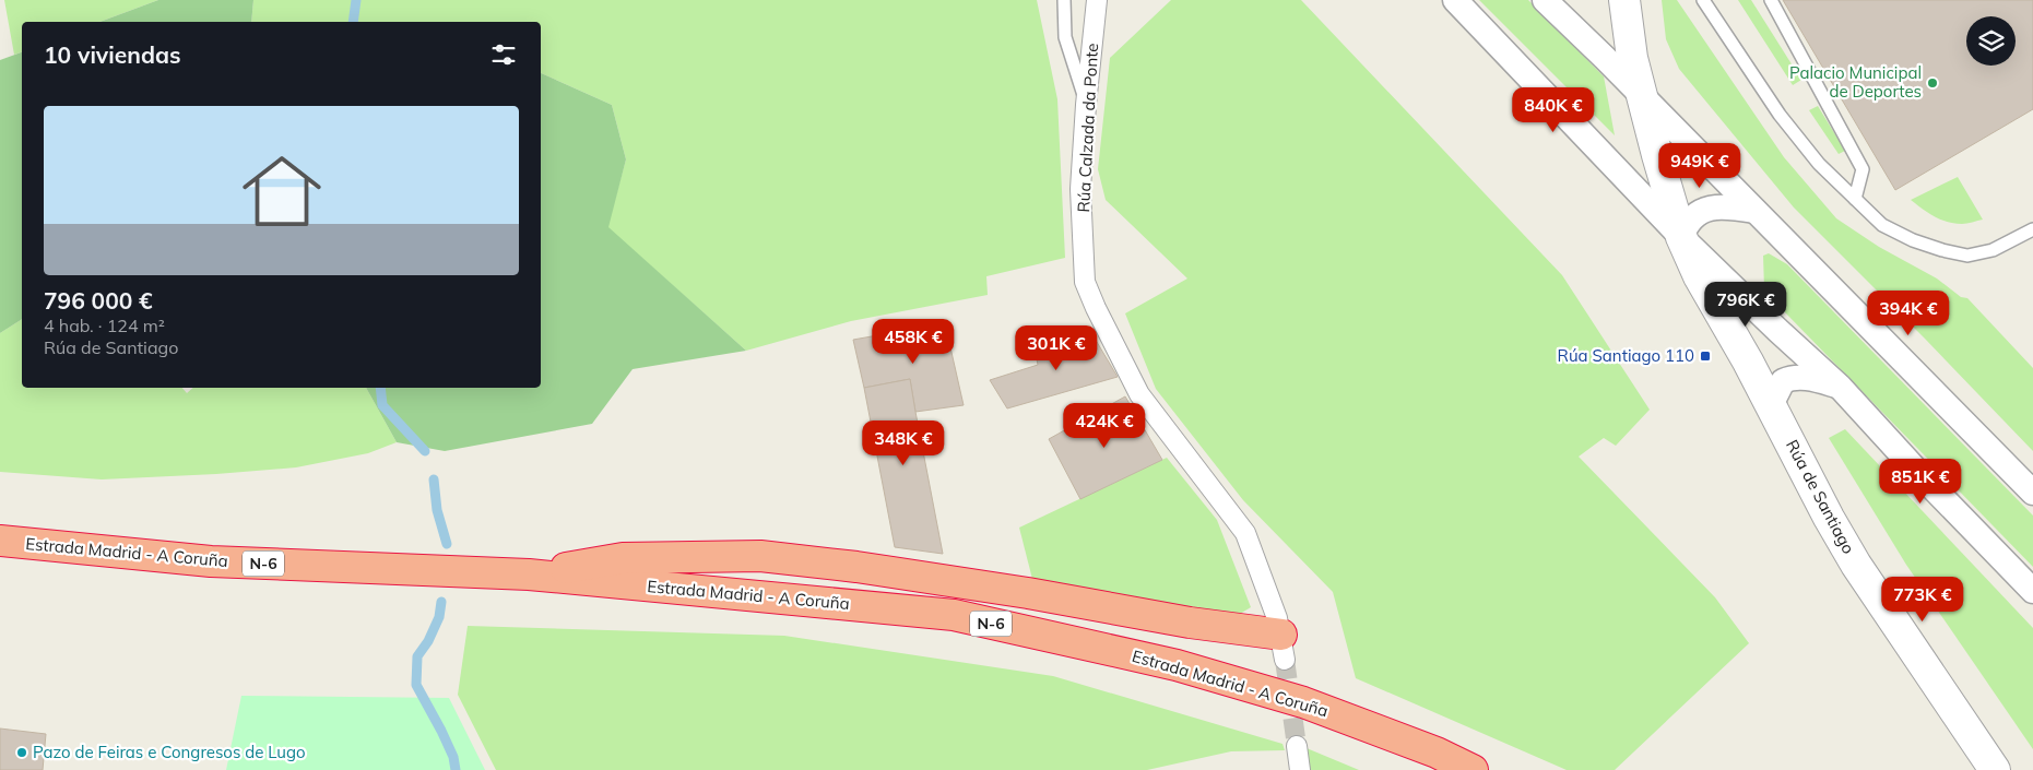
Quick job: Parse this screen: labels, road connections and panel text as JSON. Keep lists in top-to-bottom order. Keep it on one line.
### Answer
{"streets":{"highway":["Estrada Madrid - A Coruña","N-6"],"street":["Rúa Calzada da Ponte","Rúa de Santiago"]},"places":{"other":["Palacio Municipal de Deportes","Pazo de Feiras e Congresos de Lugo"],"transit":["Rúa Santiago 110"]},"page":{"heading":"10 viviendas","price":["840K €","949K €","796K €","394K €","458K €","301K €","424K €","348K €","851K €","773K €"],"list":[{"name":"796 000 €","note":"4 hab. · 124 m² · Rúa de Santiago"}]}}
